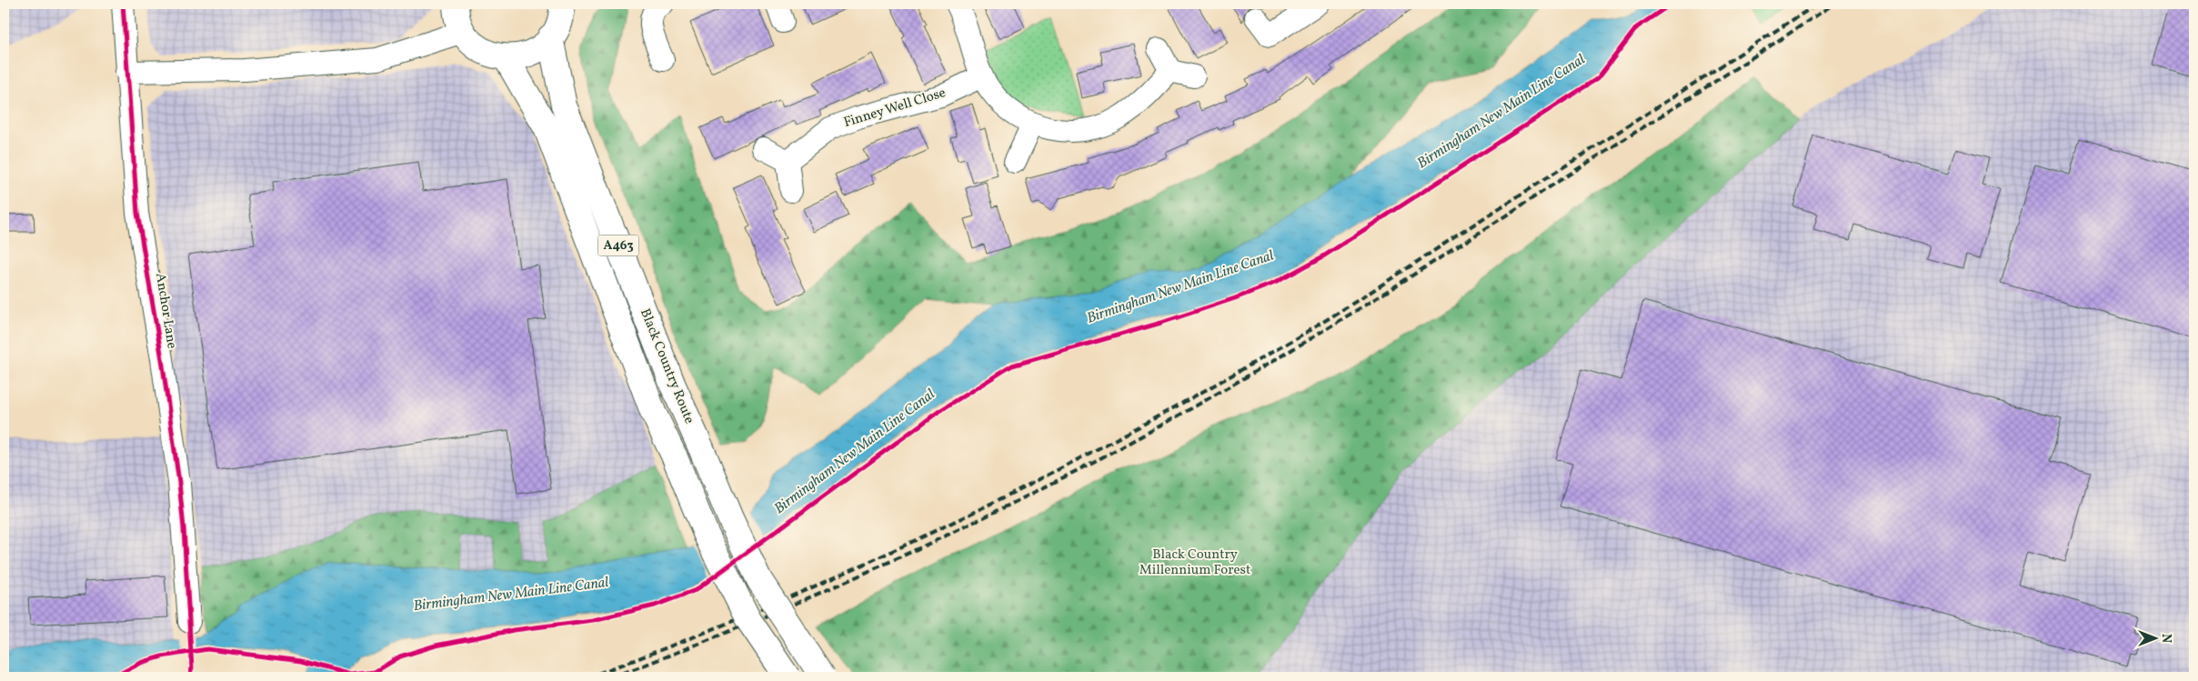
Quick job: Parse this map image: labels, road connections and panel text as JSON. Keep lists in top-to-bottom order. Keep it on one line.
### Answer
{"streets":{"highway":["A463","Black Country Route"],"street":["Finney Well Close","Anchor Lane"]},"water":["Birmingham New Main Line Canal"],"parks":["Black Country Millennium Forest"],"north":"right"}
